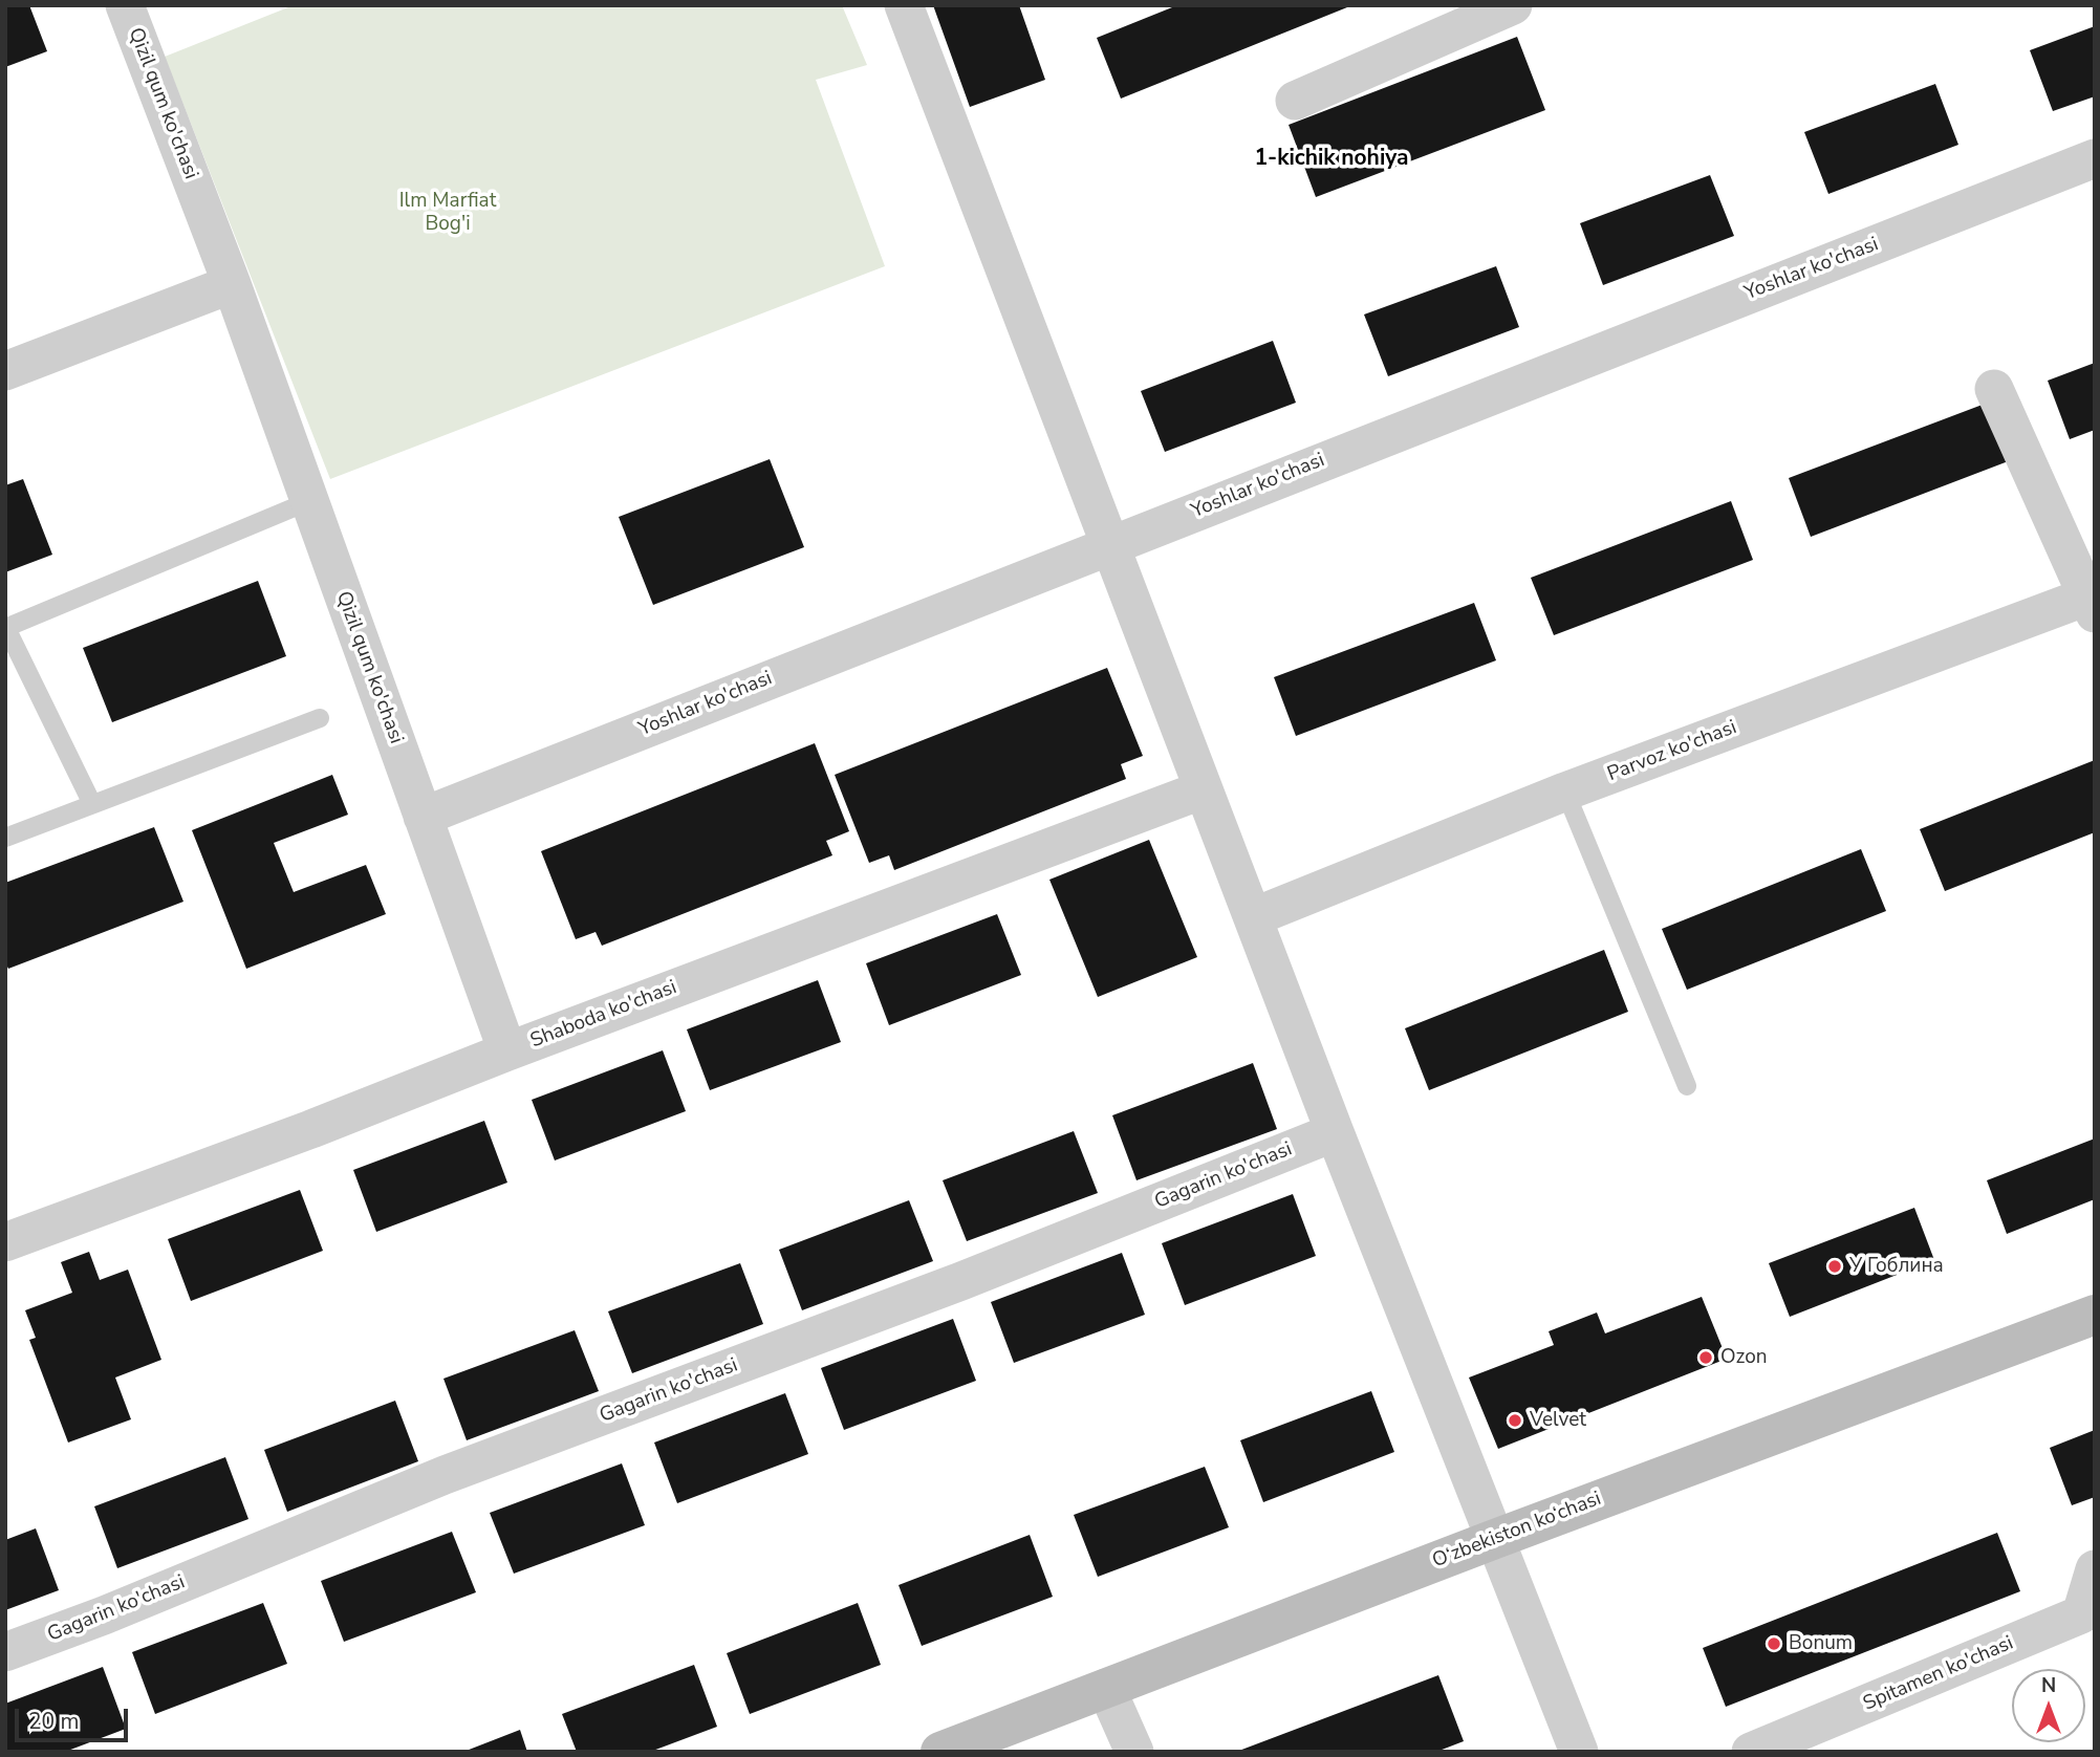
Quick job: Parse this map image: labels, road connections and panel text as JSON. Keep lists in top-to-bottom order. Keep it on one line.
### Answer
{"streets":{"street":["Qizil qum ko'chasi","Yoshlar ko'chasi","Parvoz ko'chasi","Shaboda ko'chasi","Gagarin ko'chasi","O‘zbekiston ko‘chasi","Spitamen ko'chasi"]},"crossings":[["Qizil qum ko'chasi","Yoshlar ko'chasi"],["Qizil qum ko'chasi","Shaboda ko'chasi"]],"districts":["1-kichik nohiya"],"parks":["Ilm Marfiat Bog'i"],"places":["У Гоблина","Ozon","Velvet","Bonum"],"scale_bar":"20 m","north":"top"}
